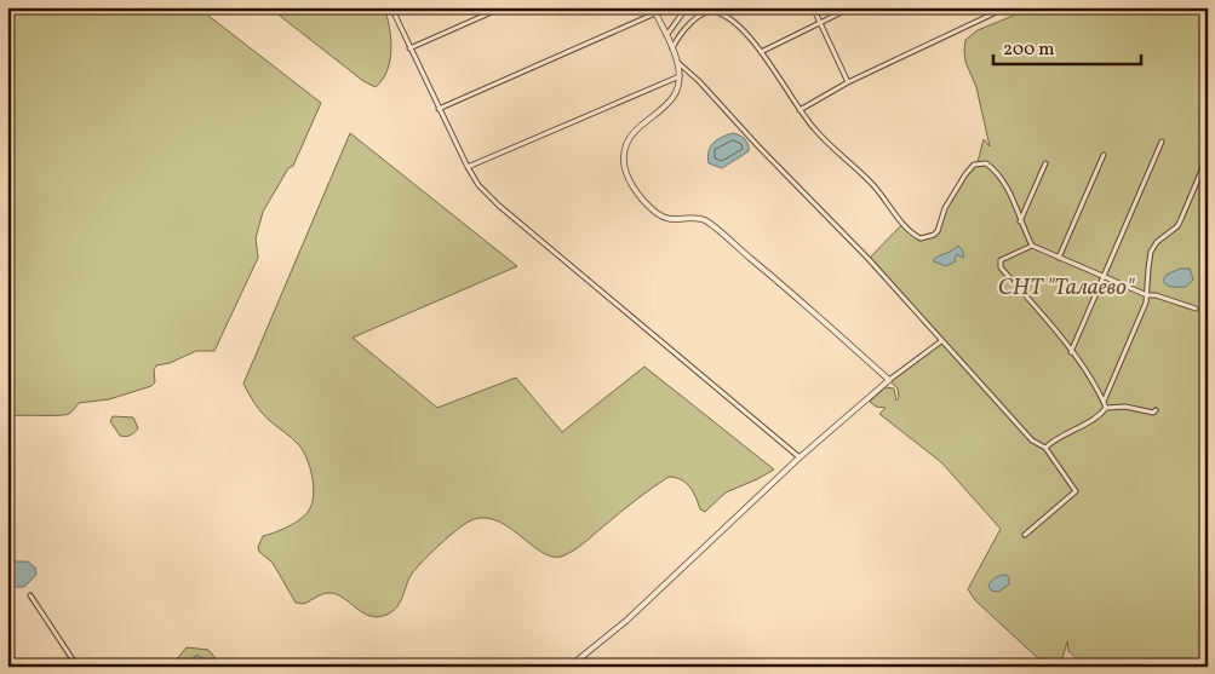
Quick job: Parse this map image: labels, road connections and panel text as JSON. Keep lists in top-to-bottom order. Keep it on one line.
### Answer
{"parks":["СНТ \"Талаево\""],"scale_bar":"200 m"}
